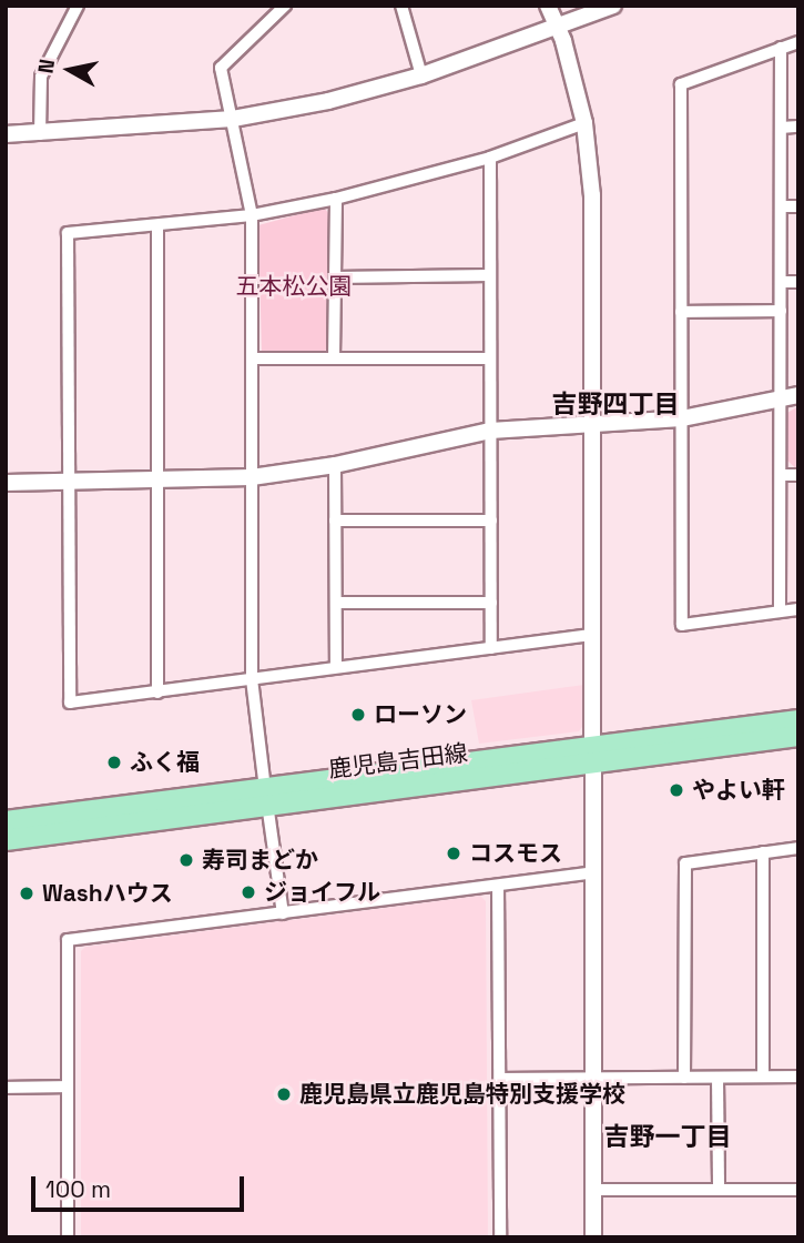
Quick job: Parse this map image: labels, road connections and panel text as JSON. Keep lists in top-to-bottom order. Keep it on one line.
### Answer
{"streets":{"main road":["鹿児島吉田線"]},"districts":["吉野四丁目","吉野一丁目"],"parks":["五本松公園"],"places":["ローソン","ふく福","やよい軒","コスモス","寿司まどか","ジョイフル","Washハウス","鹿児島県立鹿児島特別支援学校"],"scale_bar":"100 m","north":"left"}
